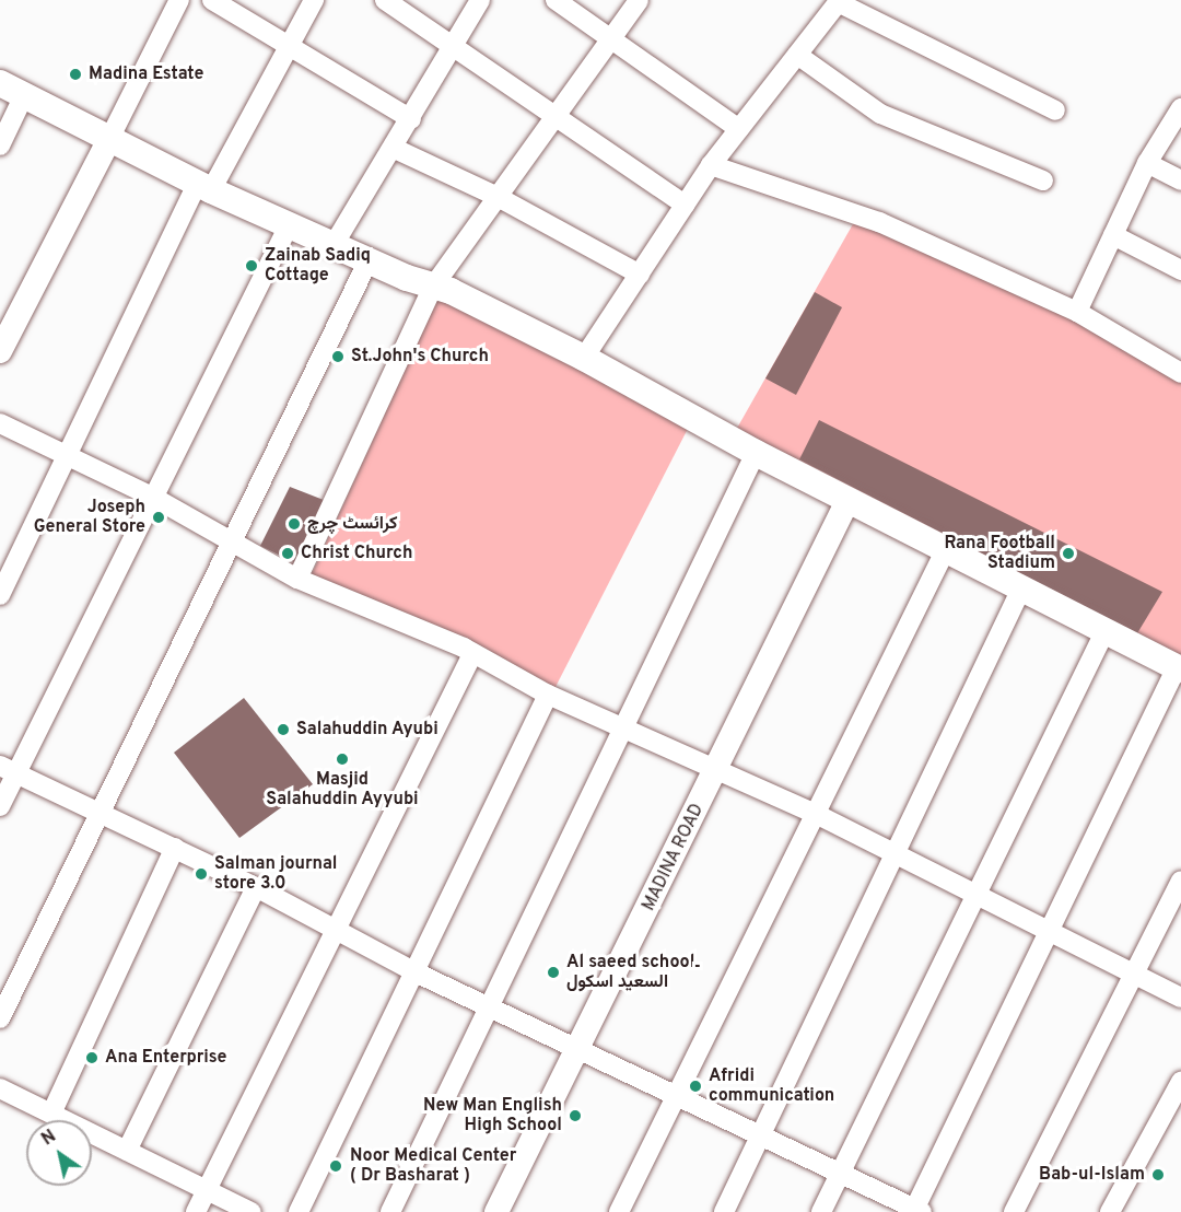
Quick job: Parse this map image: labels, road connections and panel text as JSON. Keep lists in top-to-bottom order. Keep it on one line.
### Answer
{"streets":{"street":["MADINA ROAD"]},"places":["Madina Estate","Zainab Sadiq Cottage","St.John's Church","Joseph General Store","کرائسٹ چرچ","Christ Church","Rana Football Stadium","Salahuddin Ayubi","Masjid Salahuddin Ayyubi","Salman journal store 3.0","Al saeed school۔ السعید اسکول","Ana Enterprise","Afridi communication","New Man English High School","Noor Medical Center ( Dr Basharat )","Bab-ul-Islam"],"north":"top left"}
